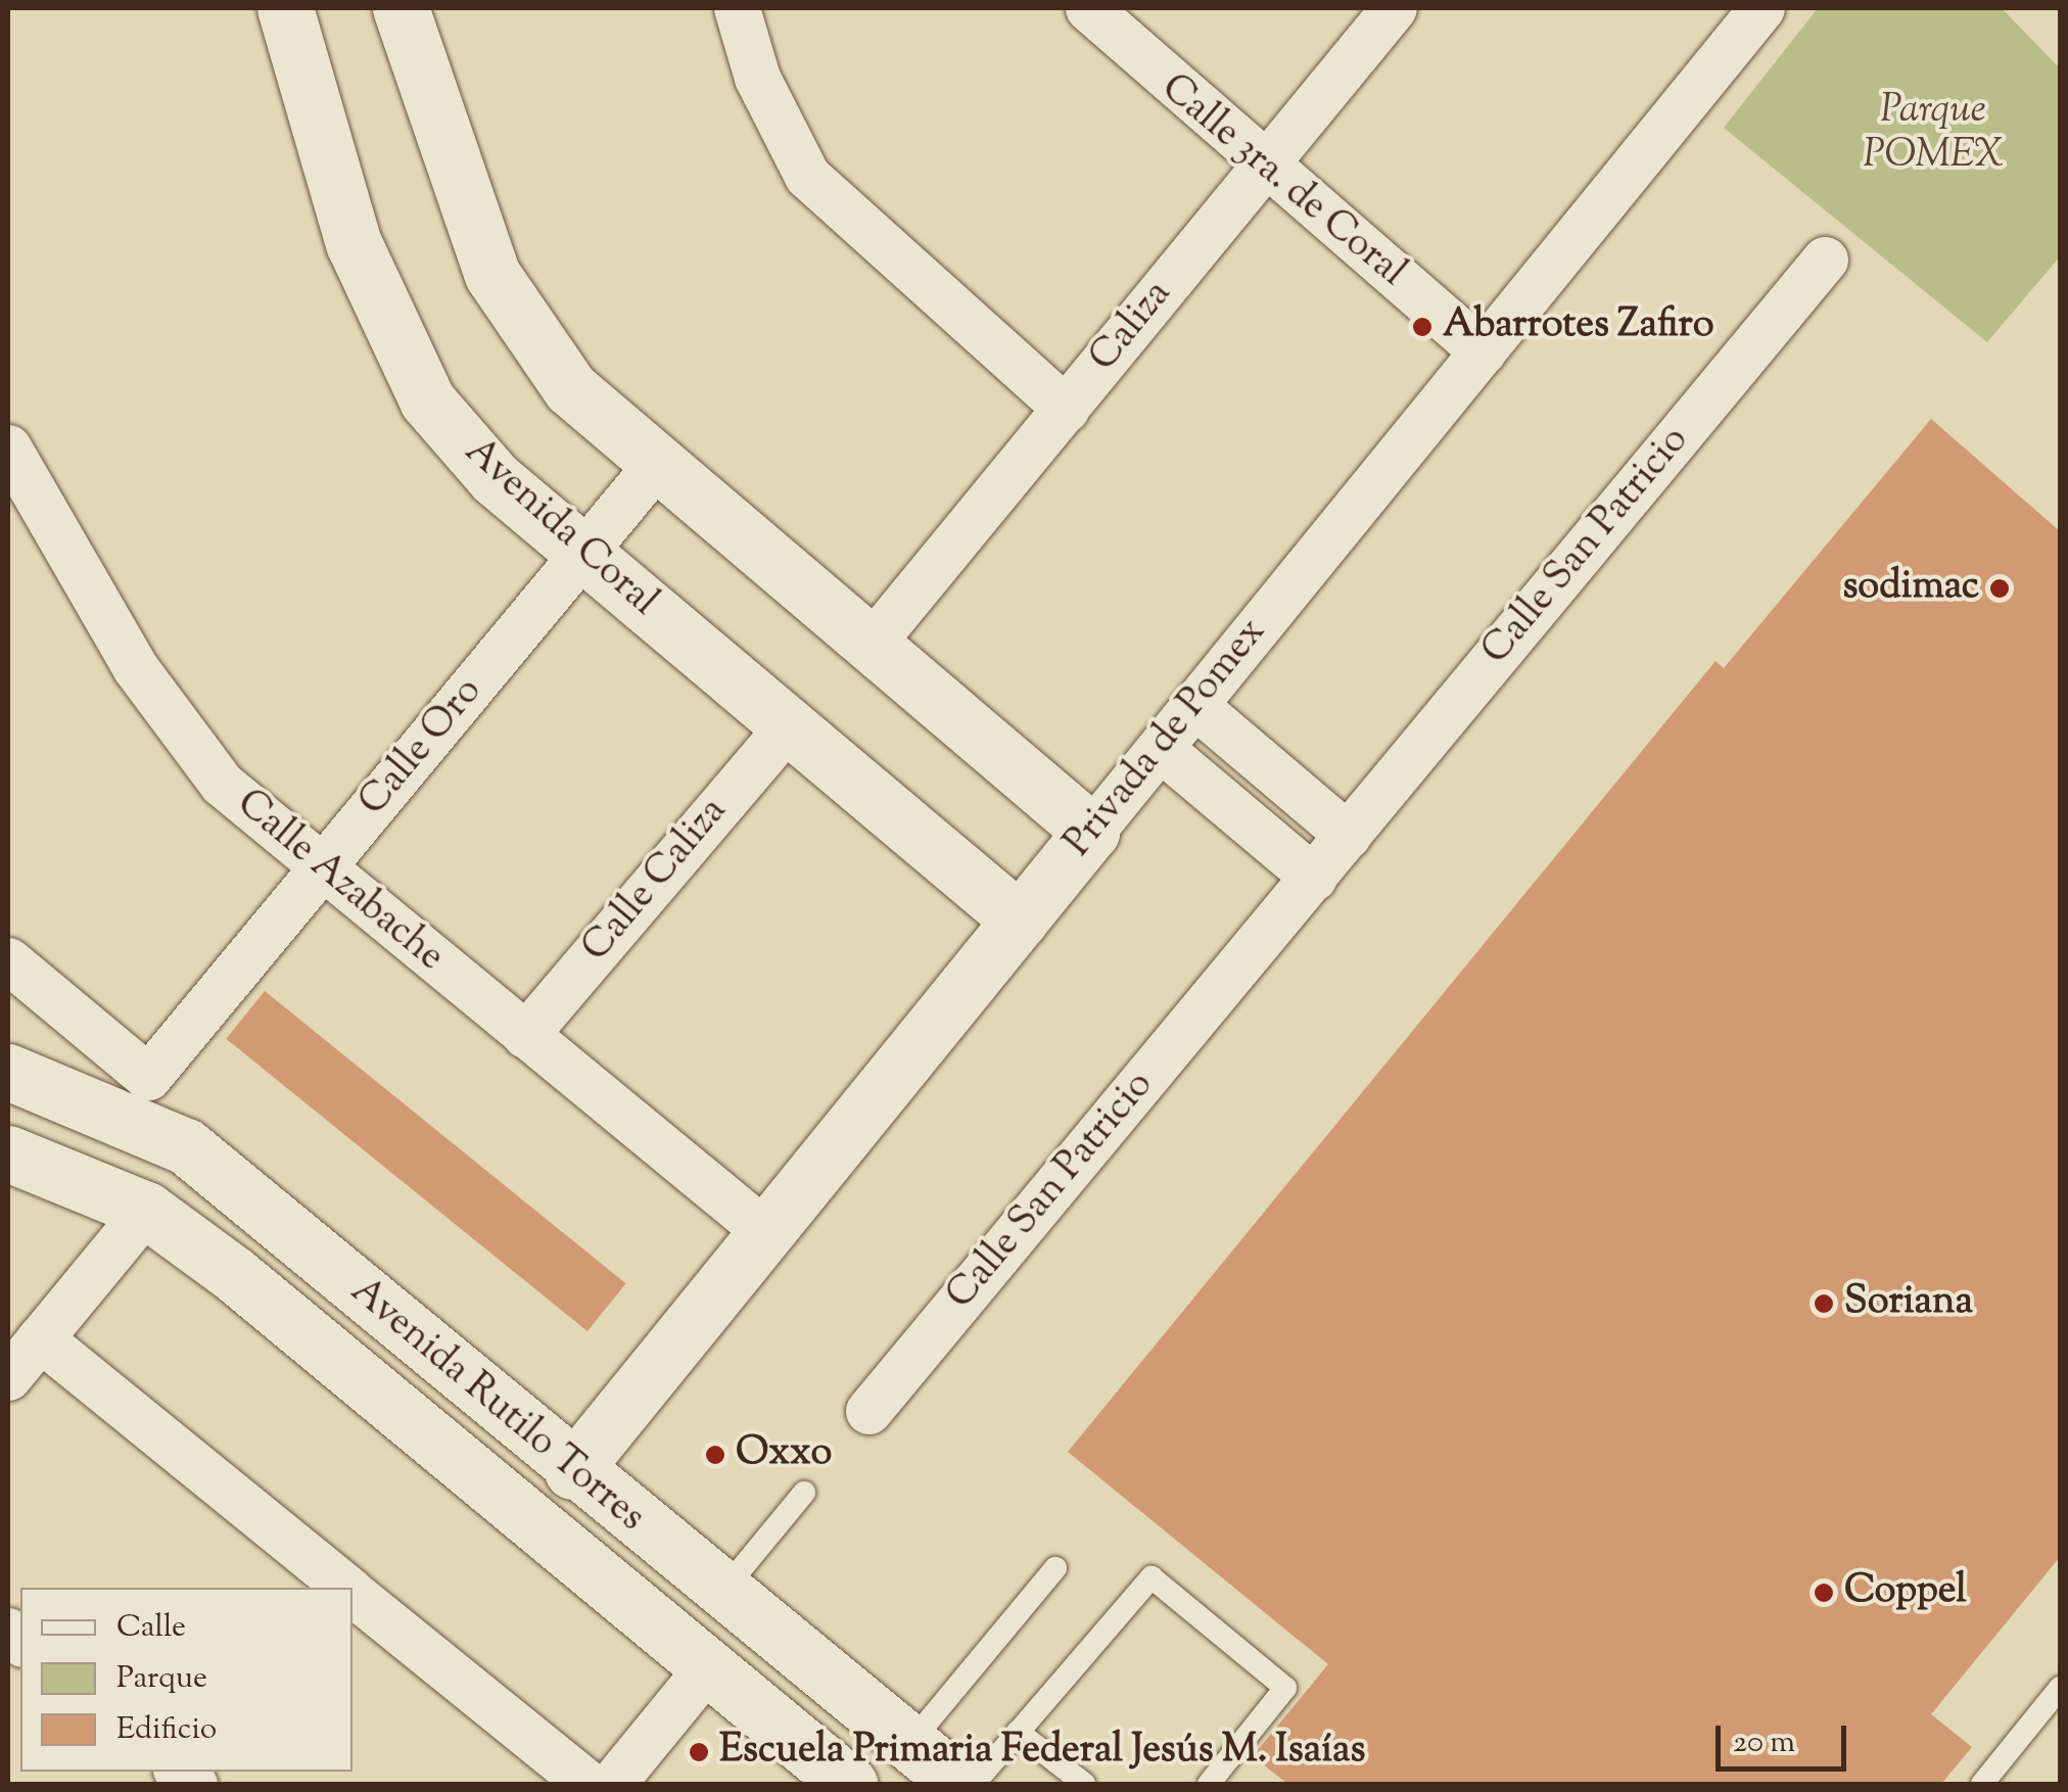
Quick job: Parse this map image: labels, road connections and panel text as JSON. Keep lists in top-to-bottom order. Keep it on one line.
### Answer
{"streets":{"street":["Calle 3ra. de Coral","Caliza","Avenida Coral","Calle San Patricio","Privada de Pomex","Calle Oro","Calle Caliza","Calle Azabache","Avenida Rutilo Torres"]},"crossings":[["Calle 3ra. de Coral","Caliza"],["Calle 3ra. de Coral","Privada de Pomex"],["Avenida Coral","Privada de Pomex"],["Avenida Coral","Calle Oro"],["Avenida Coral","Calle Caliza"],["Privada de Pomex","Calle Azabache"],["Privada de Pomex","Avenida Rutilo Torres"],["Calle Oro","Calle Azabache"],["Calle Oro","Avenida Rutilo Torres"],["Calle Caliza","Calle Azabache"]],"parks":["Parque POMEX"],"places":["Abarrotes Zafiro","sodimac","Soriana","Oxxo","Coppel","Escuela Primaria Federal Jesús M. Isaías"],"legend":["Calle","Parque","Edificio"],"scale_bar":"20 m"}
